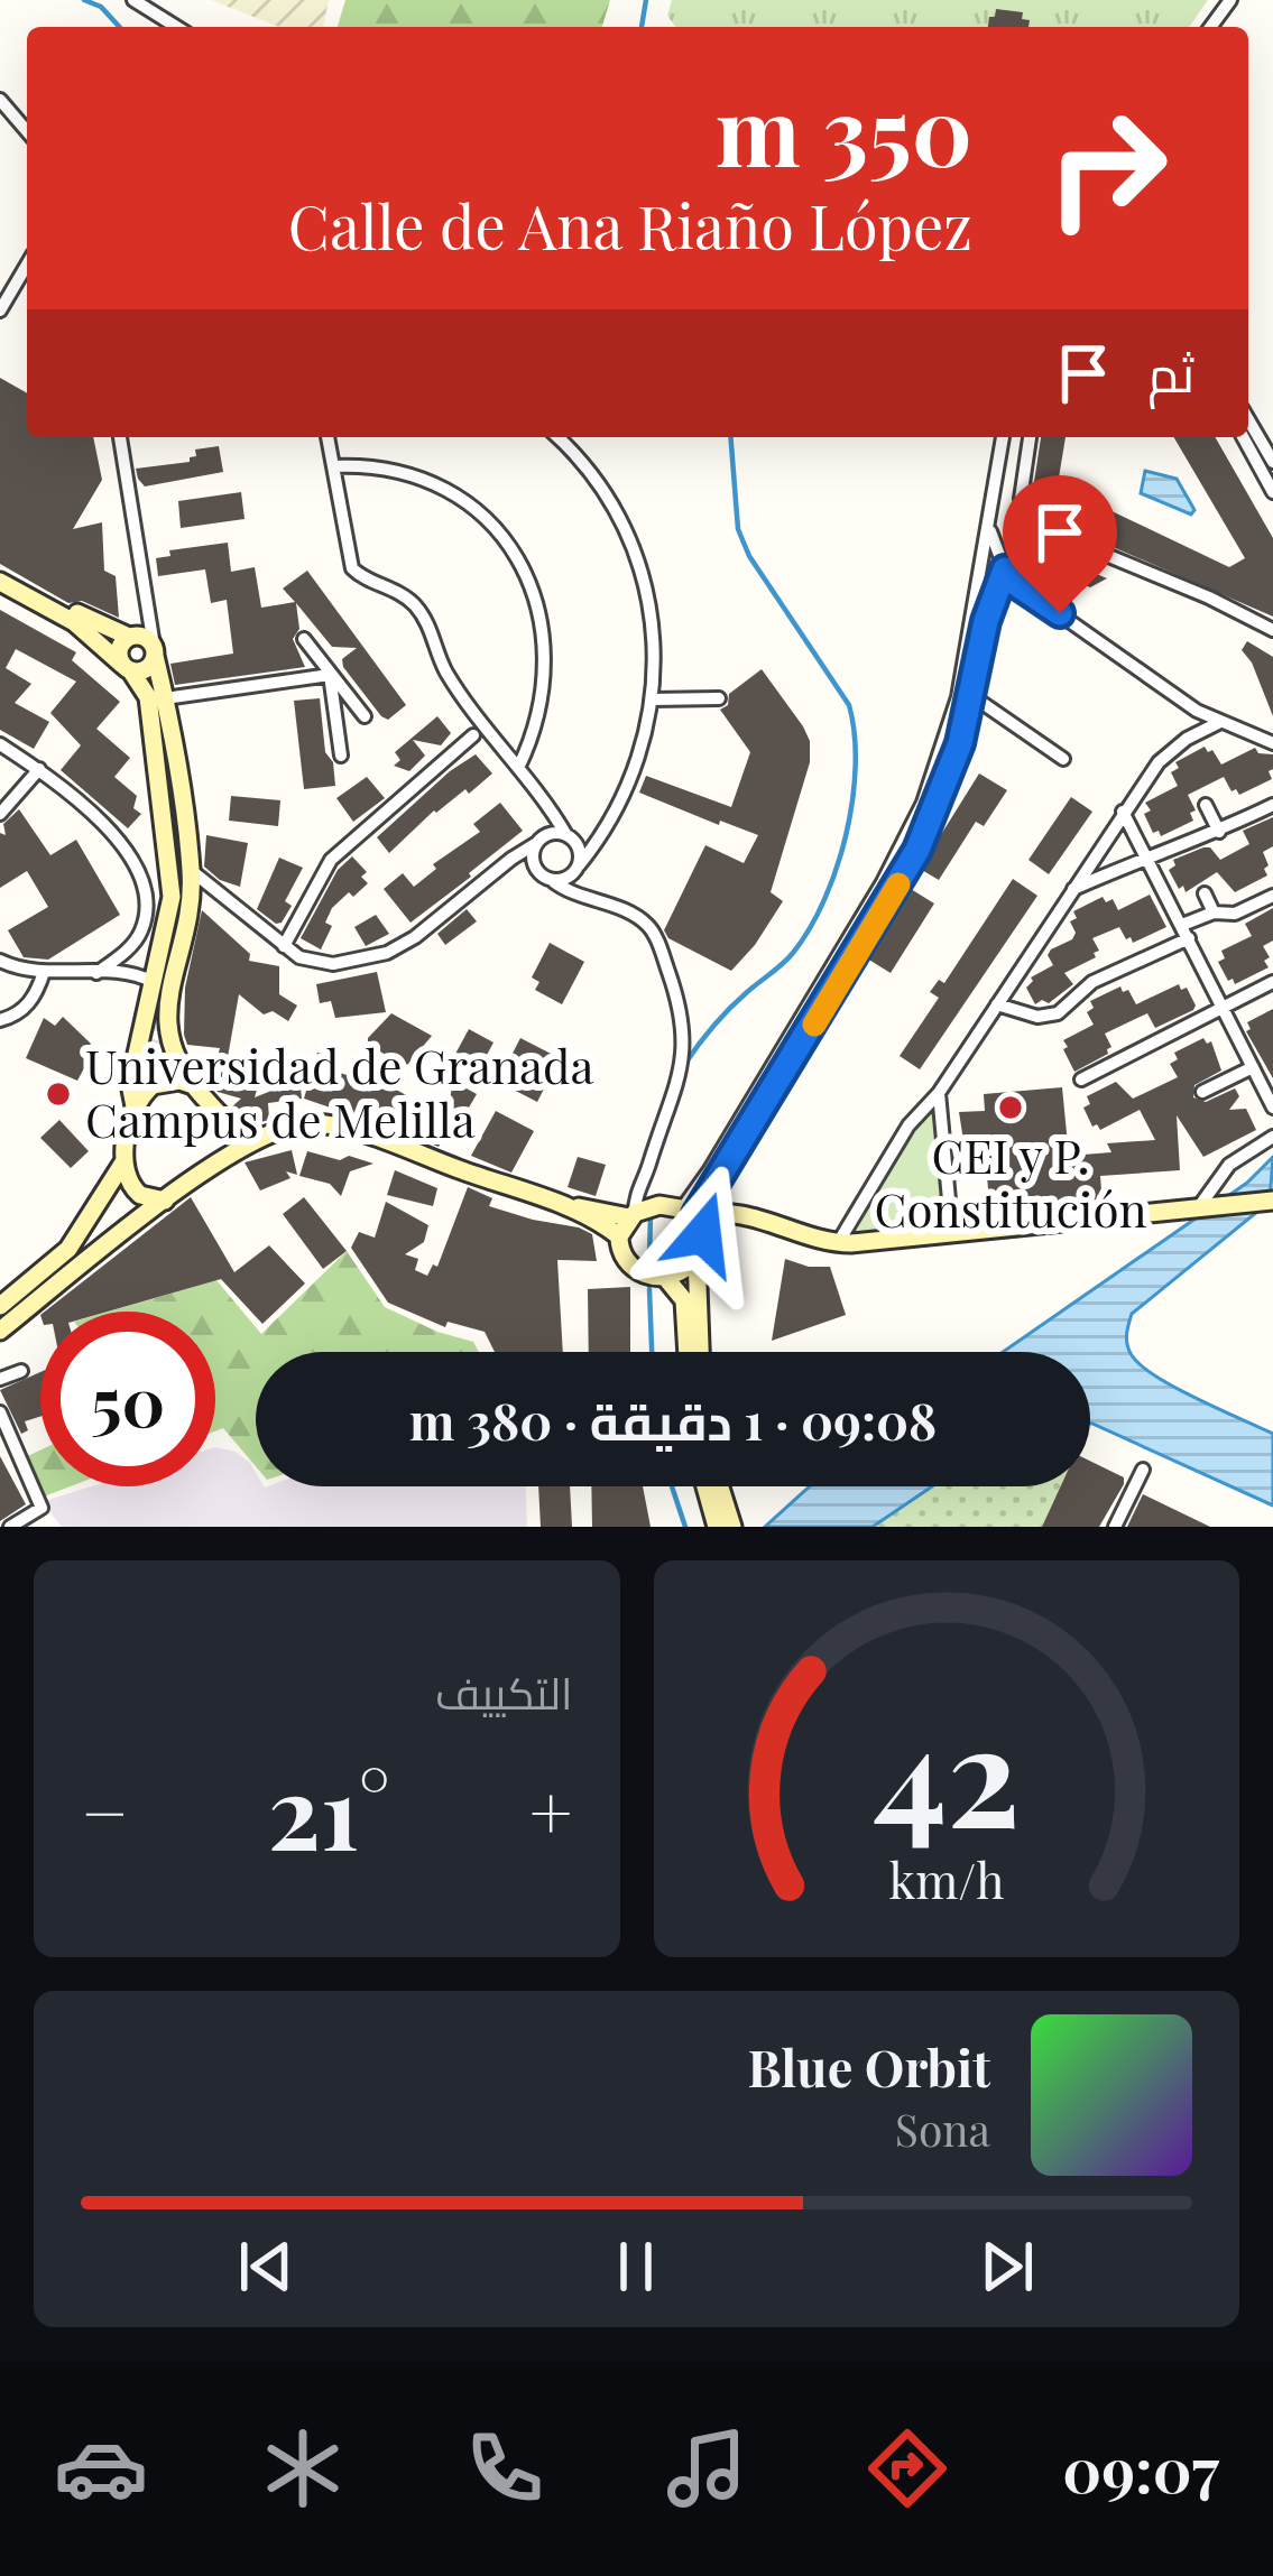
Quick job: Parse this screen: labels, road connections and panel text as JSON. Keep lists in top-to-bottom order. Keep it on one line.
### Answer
{"places":["Universidad de Granada Campus de Melilla","CEI y P. Constitución"],"page":{"turn":["350 m","Calle de Ana Riaño López"],"then":"ثم","limit":"50","trip":"09:08 · 1 دقيقة · 380 m","tile":"التكييف","heat":["−","21°","+"],"song":["Blue Orbit","Sona"],"tabs":"09:07","gauge":["42","km/h"]}}
